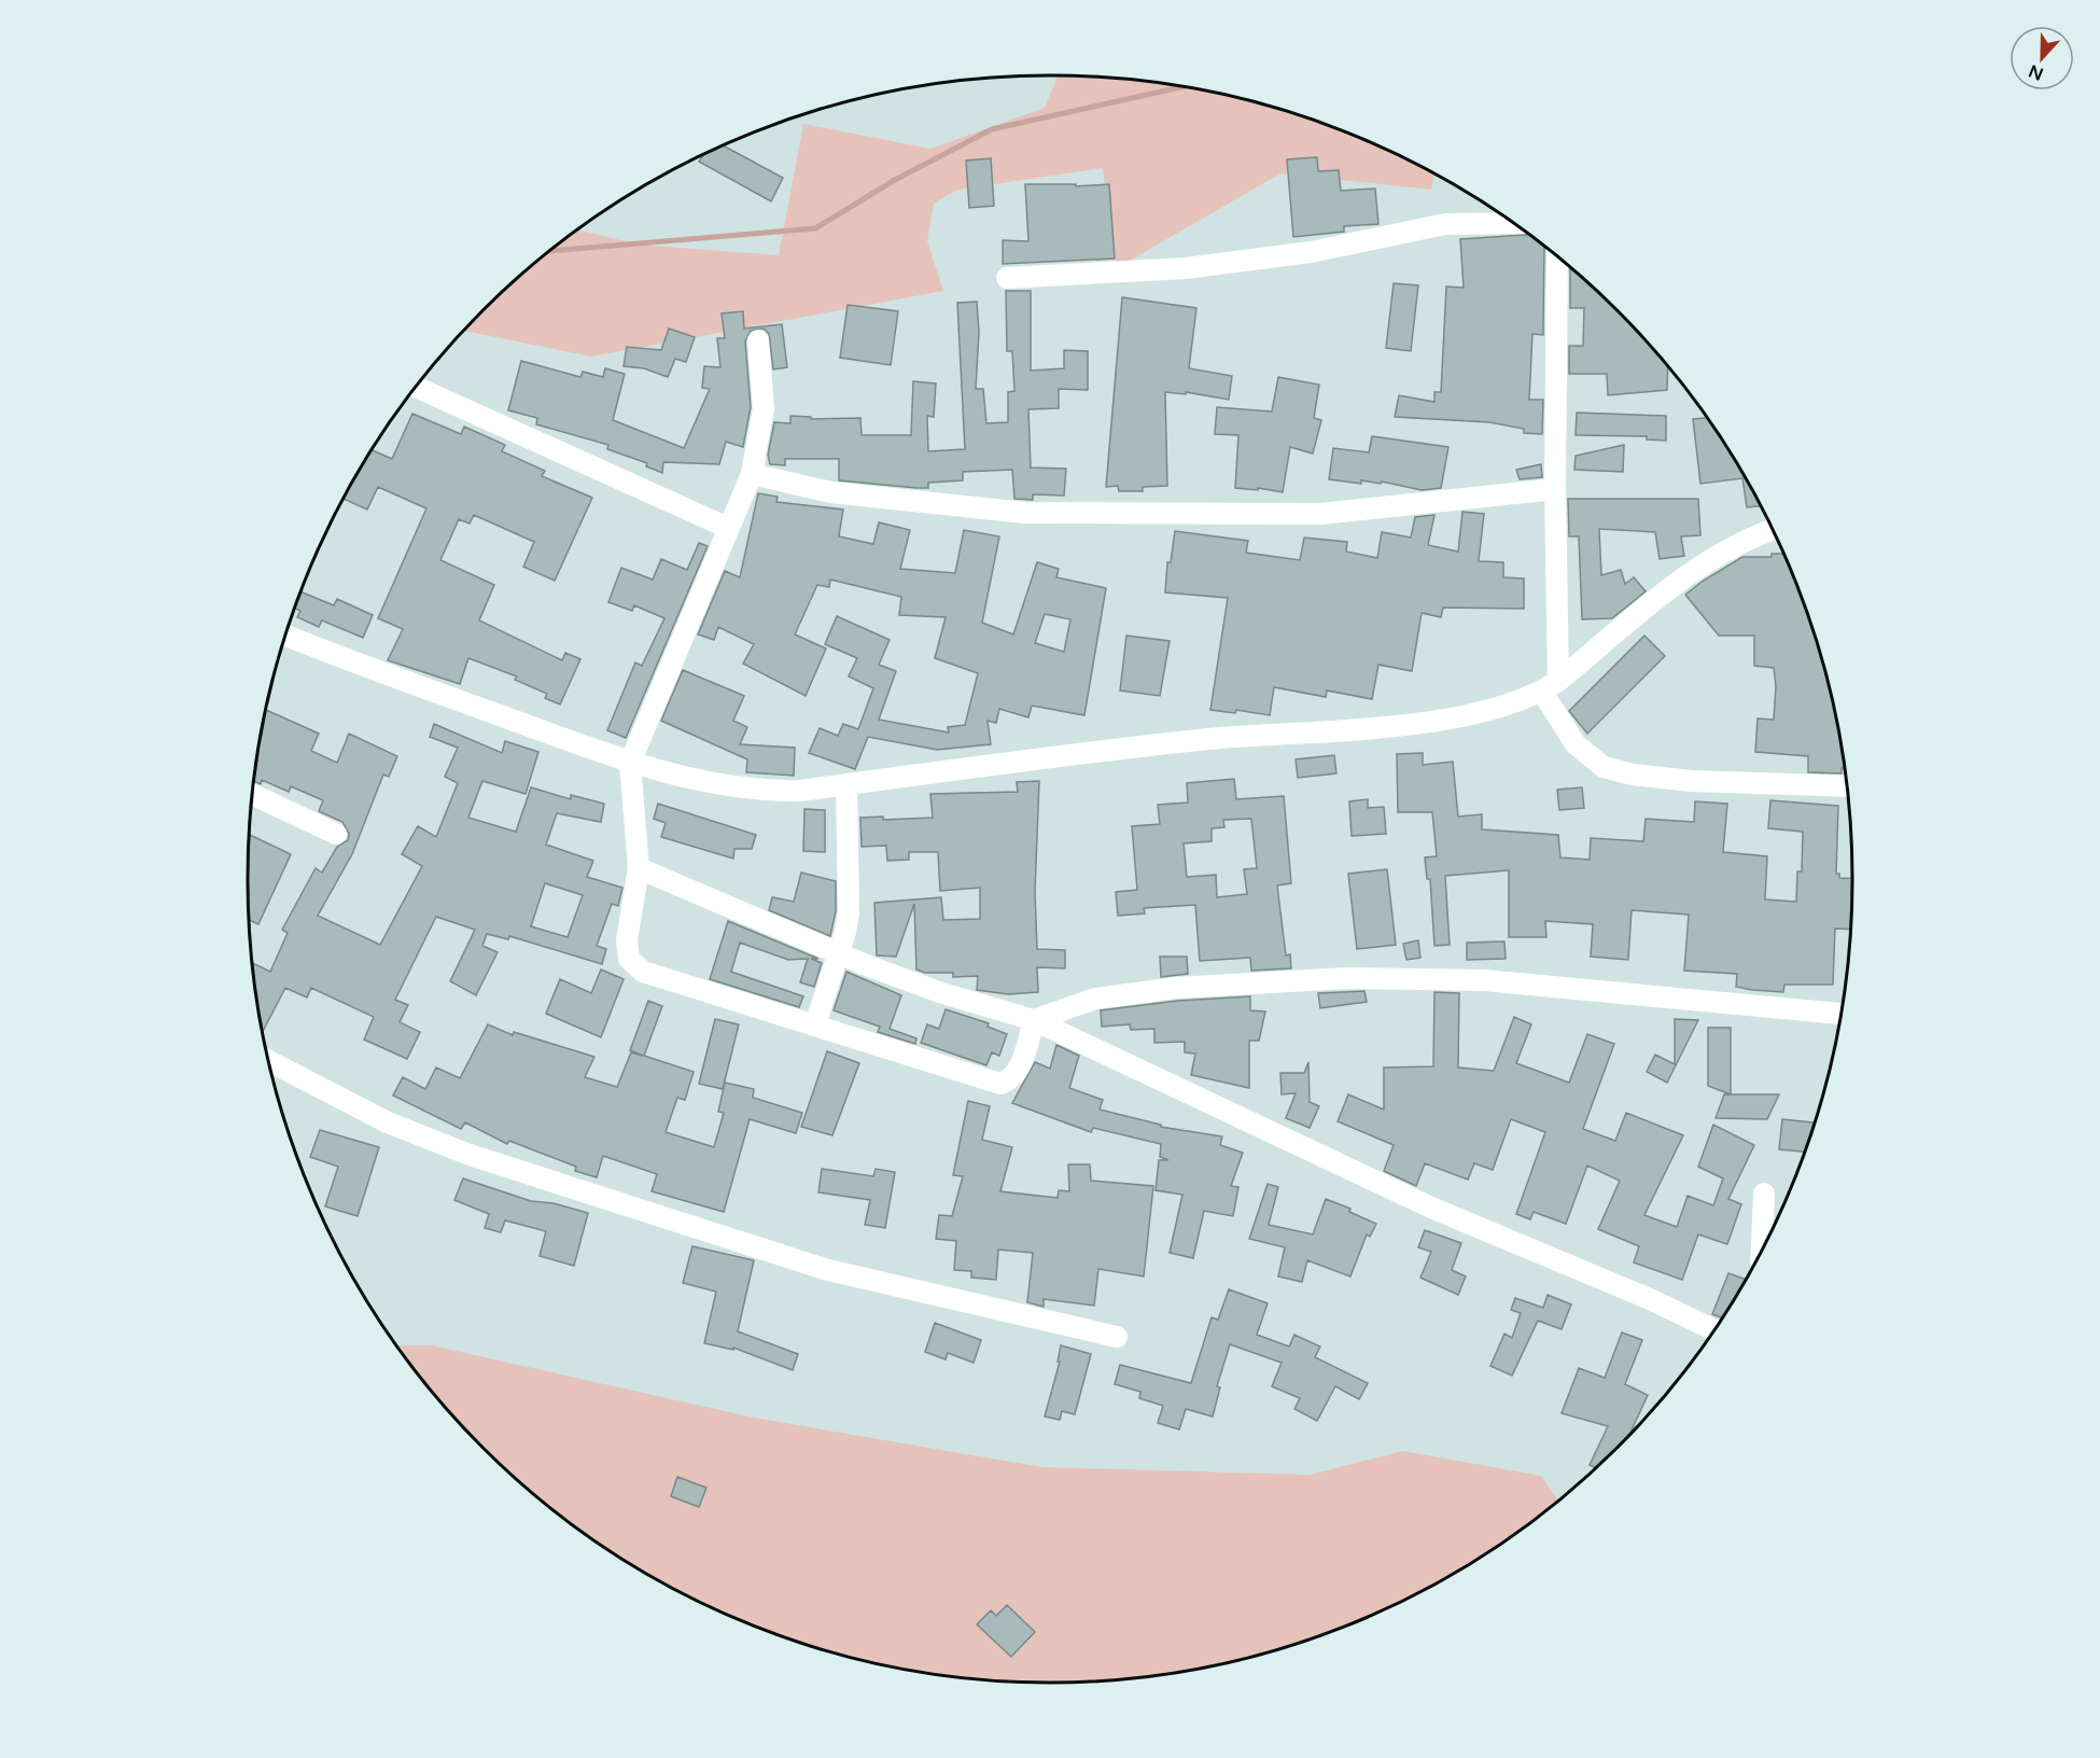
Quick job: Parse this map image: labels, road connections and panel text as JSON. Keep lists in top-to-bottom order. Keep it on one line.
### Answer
{"north":"bottom"}
